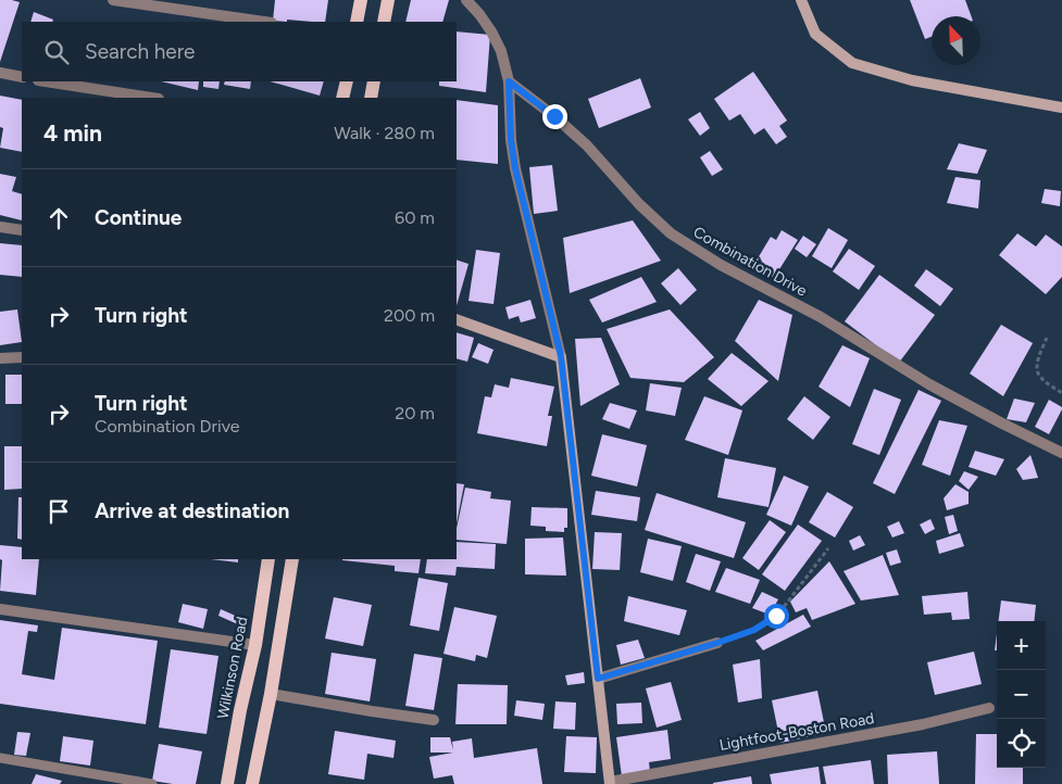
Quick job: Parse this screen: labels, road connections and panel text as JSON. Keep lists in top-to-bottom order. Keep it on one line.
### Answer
{"streets":{"main road":["Wilkinson Road"],"street":["Combination Drive","Lightfoot-Boston Road"]},"north":"top left","page":{"search":"Search here","heading":["4 min","Walk · 280 m"],"list":[["Continue","60 m"],["Turn right","200 m"],["Turn right","Combination Drive","20 m"],"Arrive at destination"],"map_buttons":["+","−"]}}
